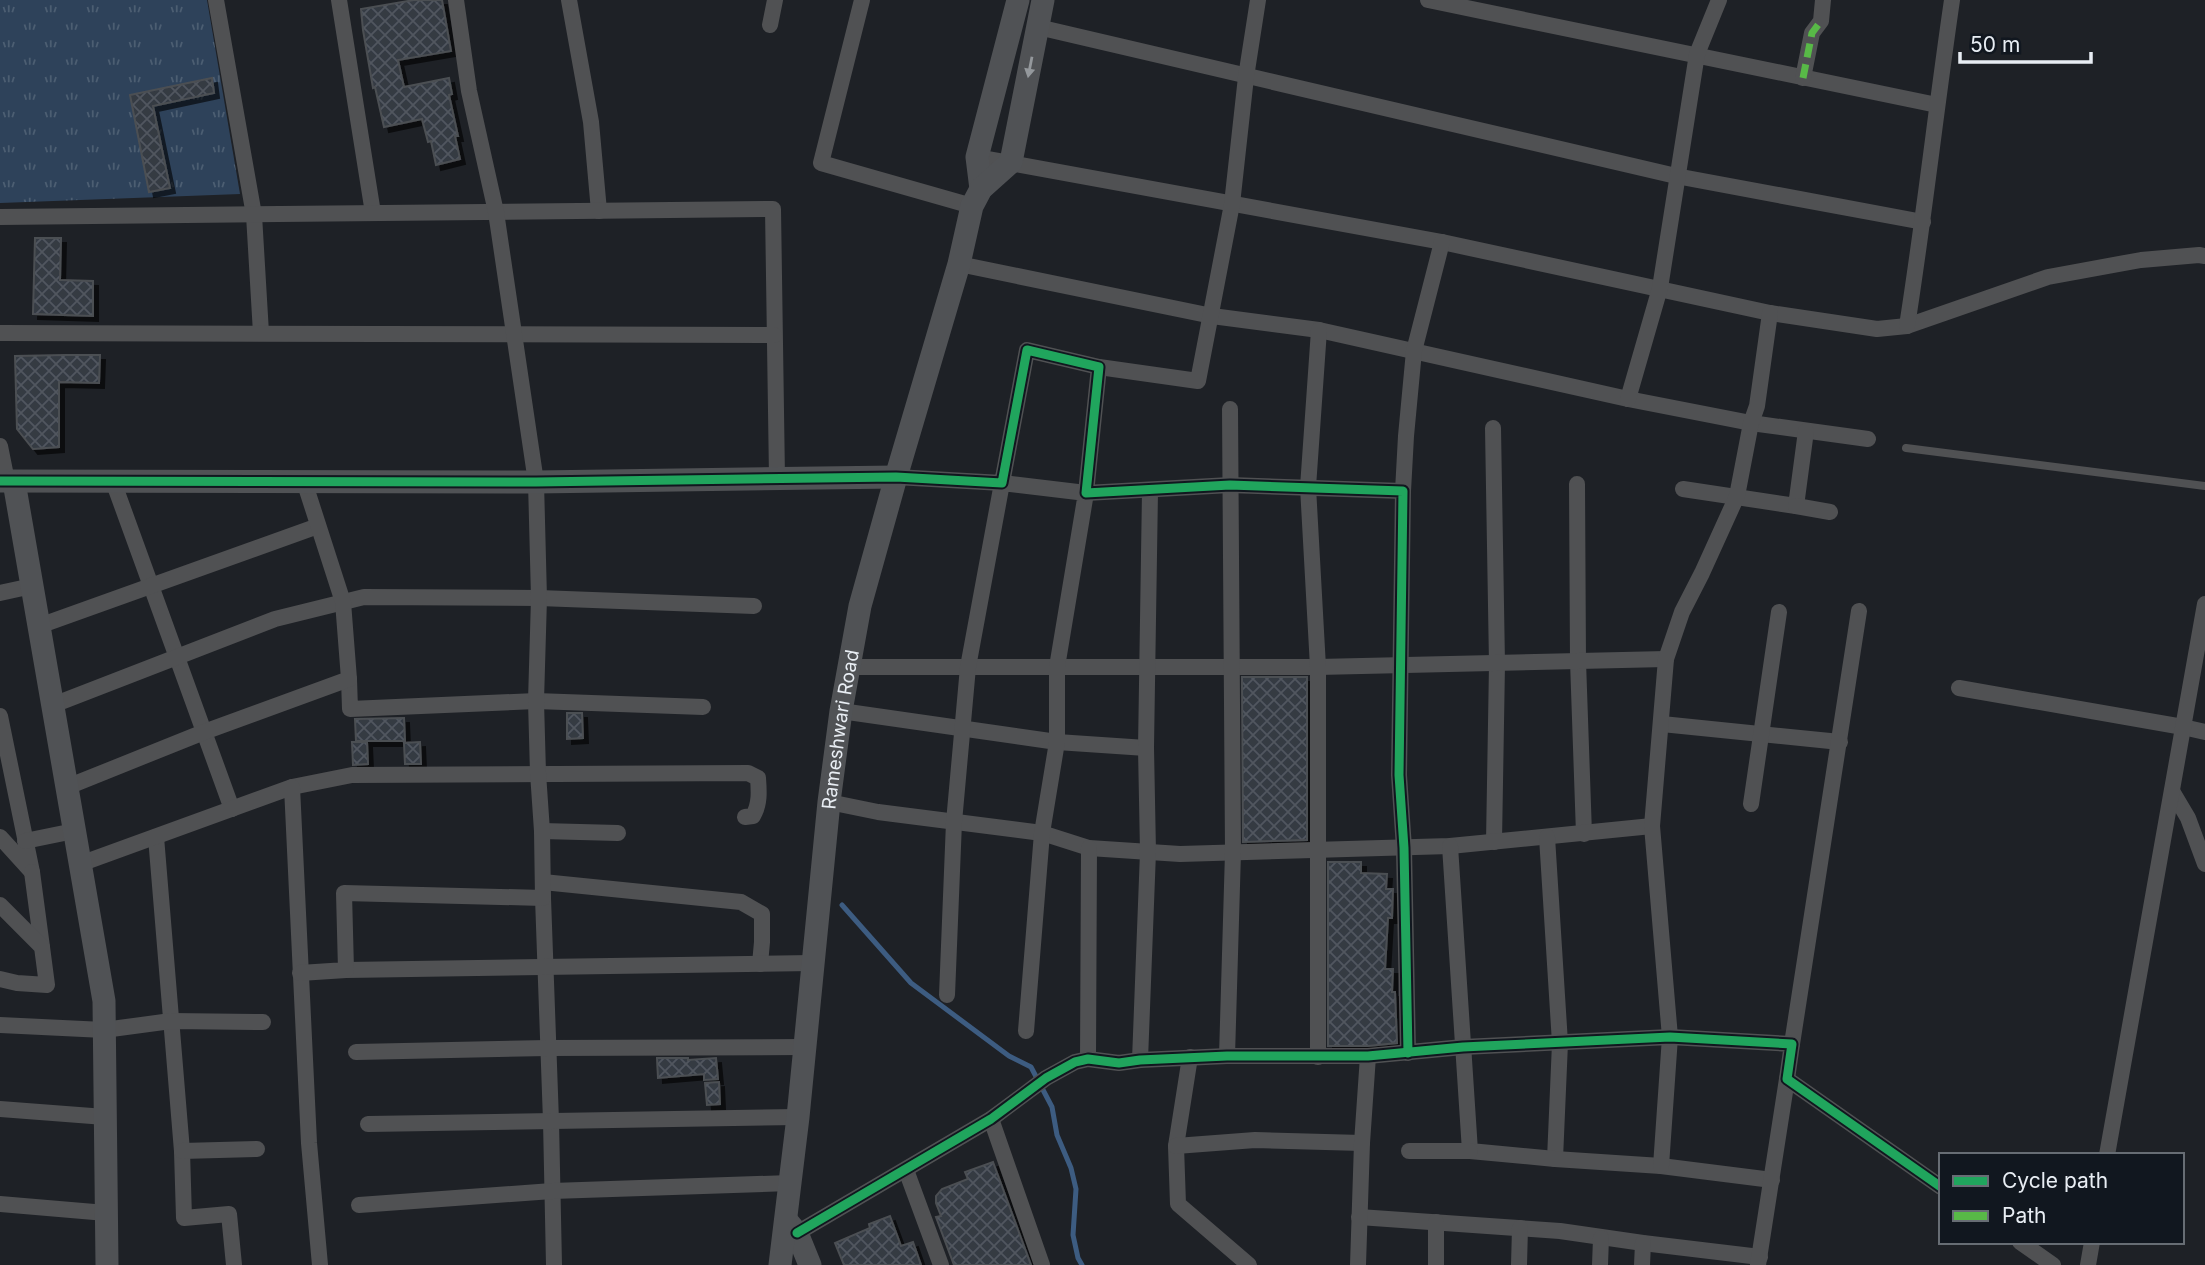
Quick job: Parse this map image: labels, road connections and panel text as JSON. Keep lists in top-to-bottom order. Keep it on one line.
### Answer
{"streets":{"street":["Rameshwari Road"]},"legend":["Cycle path","Path"],"scale_bar":"50 m"}
